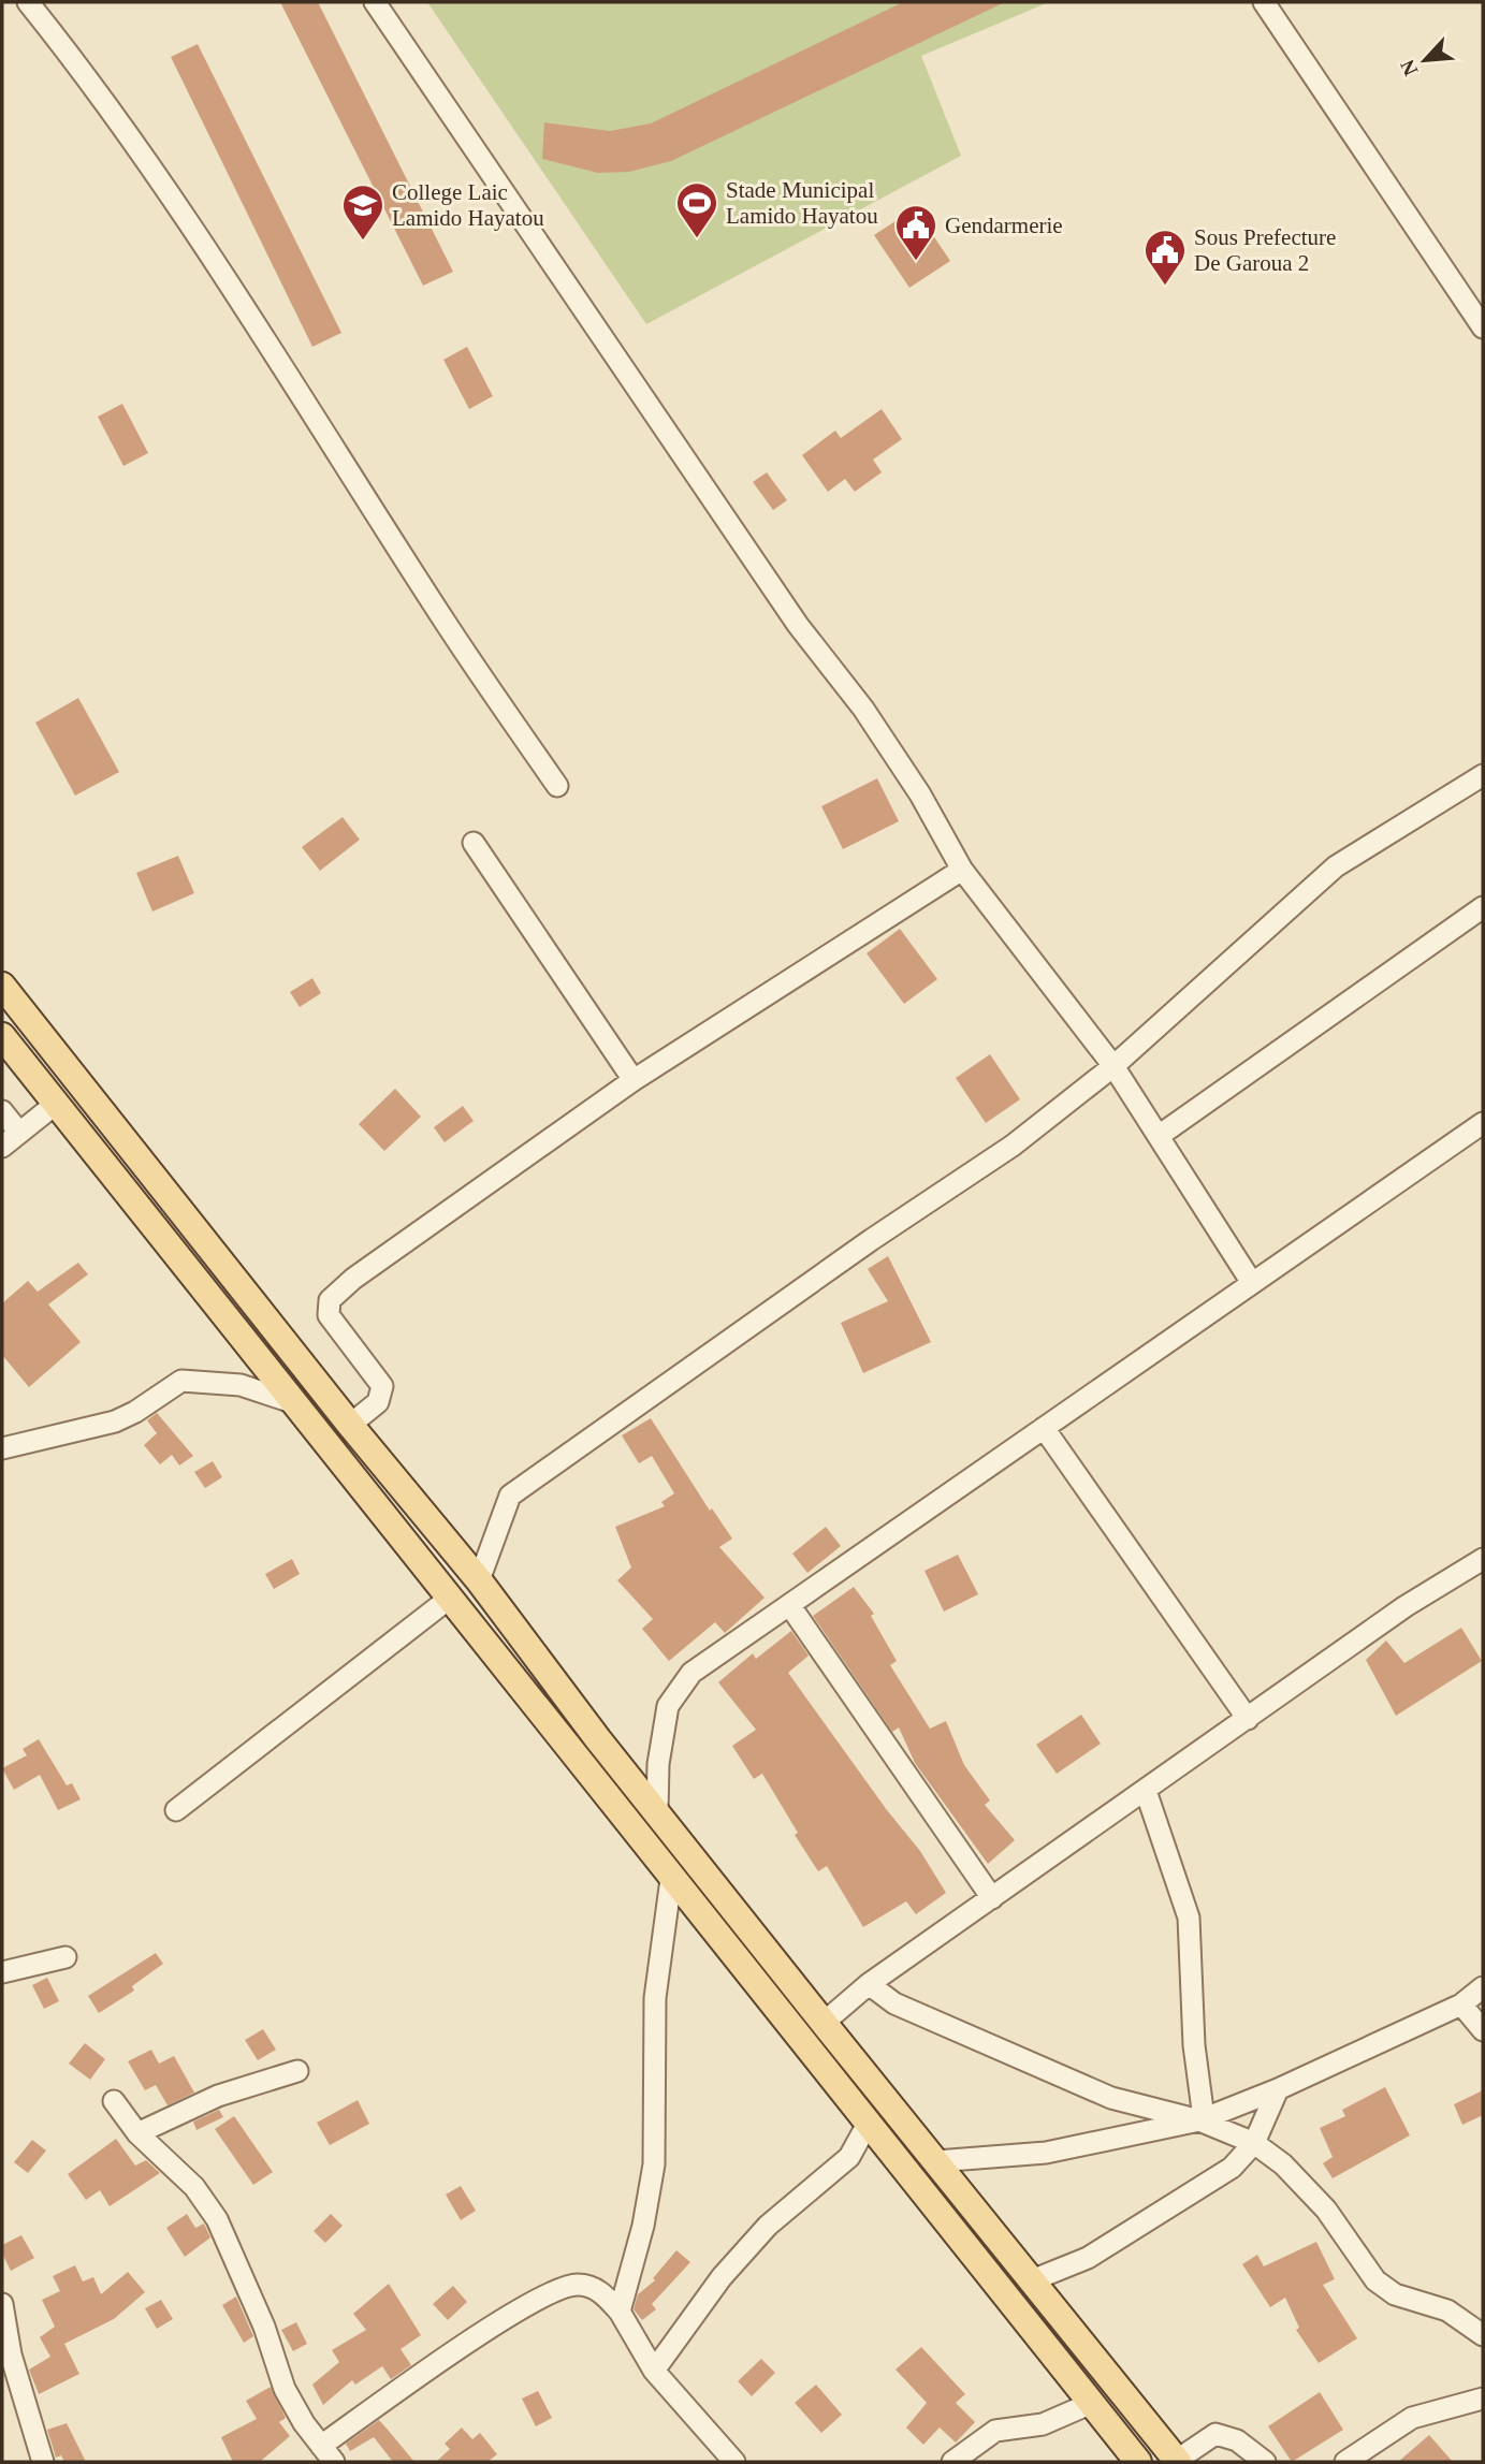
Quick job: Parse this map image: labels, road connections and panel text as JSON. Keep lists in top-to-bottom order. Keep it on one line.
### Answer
{"places":{"sports":["Stade Municipal Lamido Hayatou"],"school or university":["College Laic Lamido Hayatou"],"public building":["Gendarmerie","Sous Prefecture De Garoua 2"]},"north":"bottom left"}
